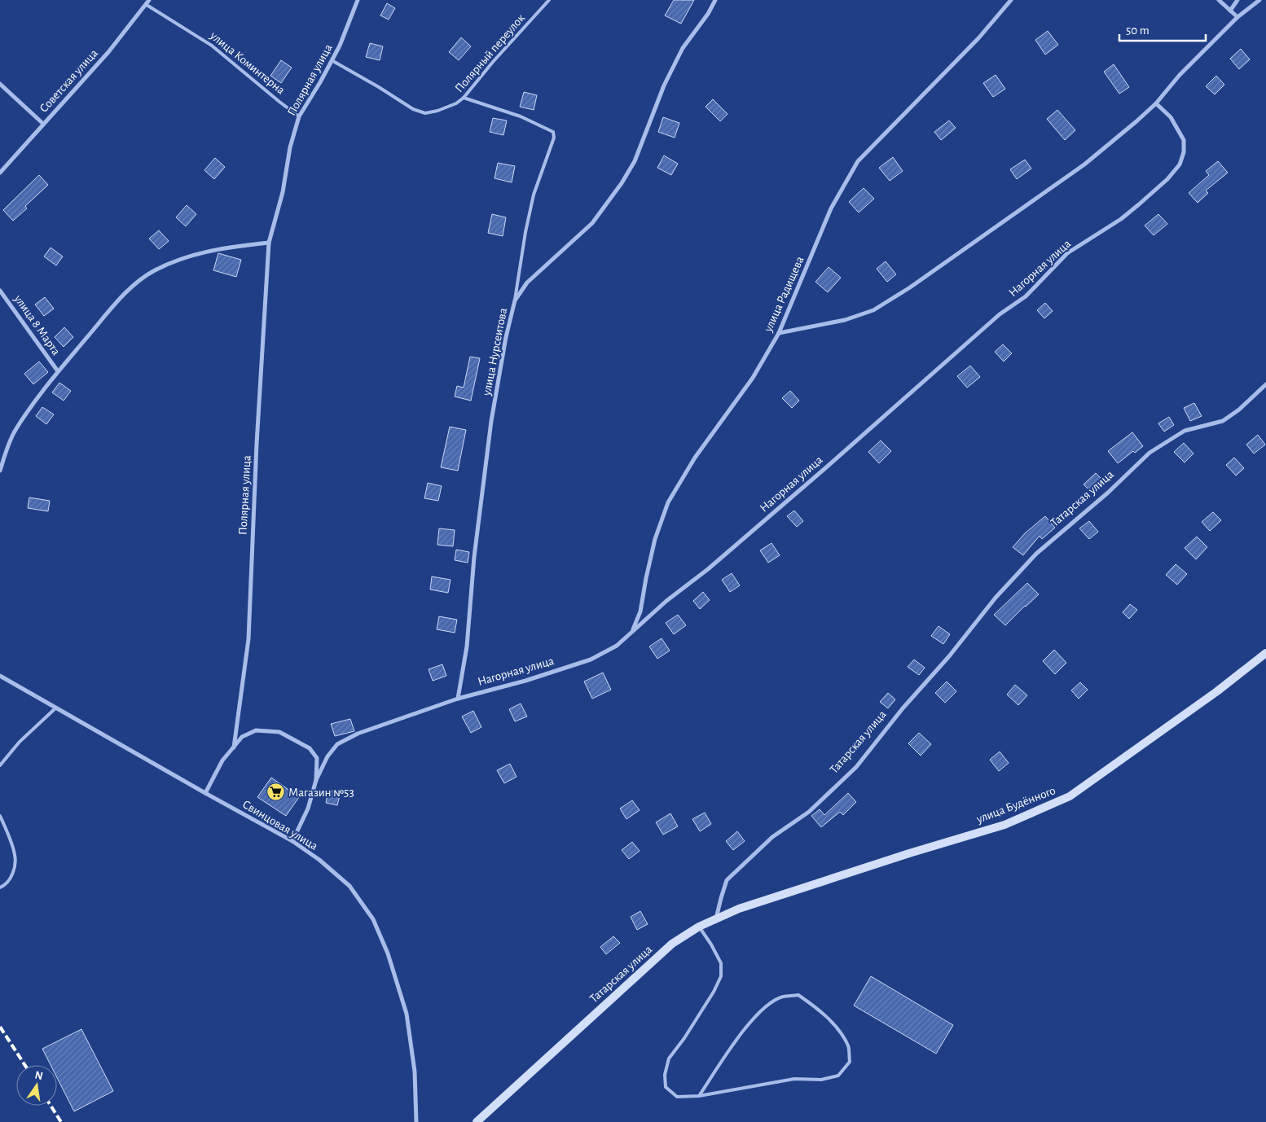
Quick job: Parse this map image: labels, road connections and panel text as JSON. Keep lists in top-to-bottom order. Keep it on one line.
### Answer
{"streets":{"street":["улица Коминтерна","Полярная улица","Советская улица","Нагорная улица","улица Радищева","улица 8 Марта","улица Нурсеитова","Татарская улица","улица Будённого","Свинцовая улица"],"lane":["Полярный переулок"]},"crossings":[["Полярный переулок","Полярная улица"],["улица Коминтерна","Полярная улица"],["улица Коминтерна","Советская улица"],["Нагорная улица","улица Радищева"],["Нагорная улица","улица Нурсеитова"],["Татарская улица","улица Будённого"]],"places":{"supermarket":["Магазин №53"]},"scale_bar":"50 m","north":"top"}
